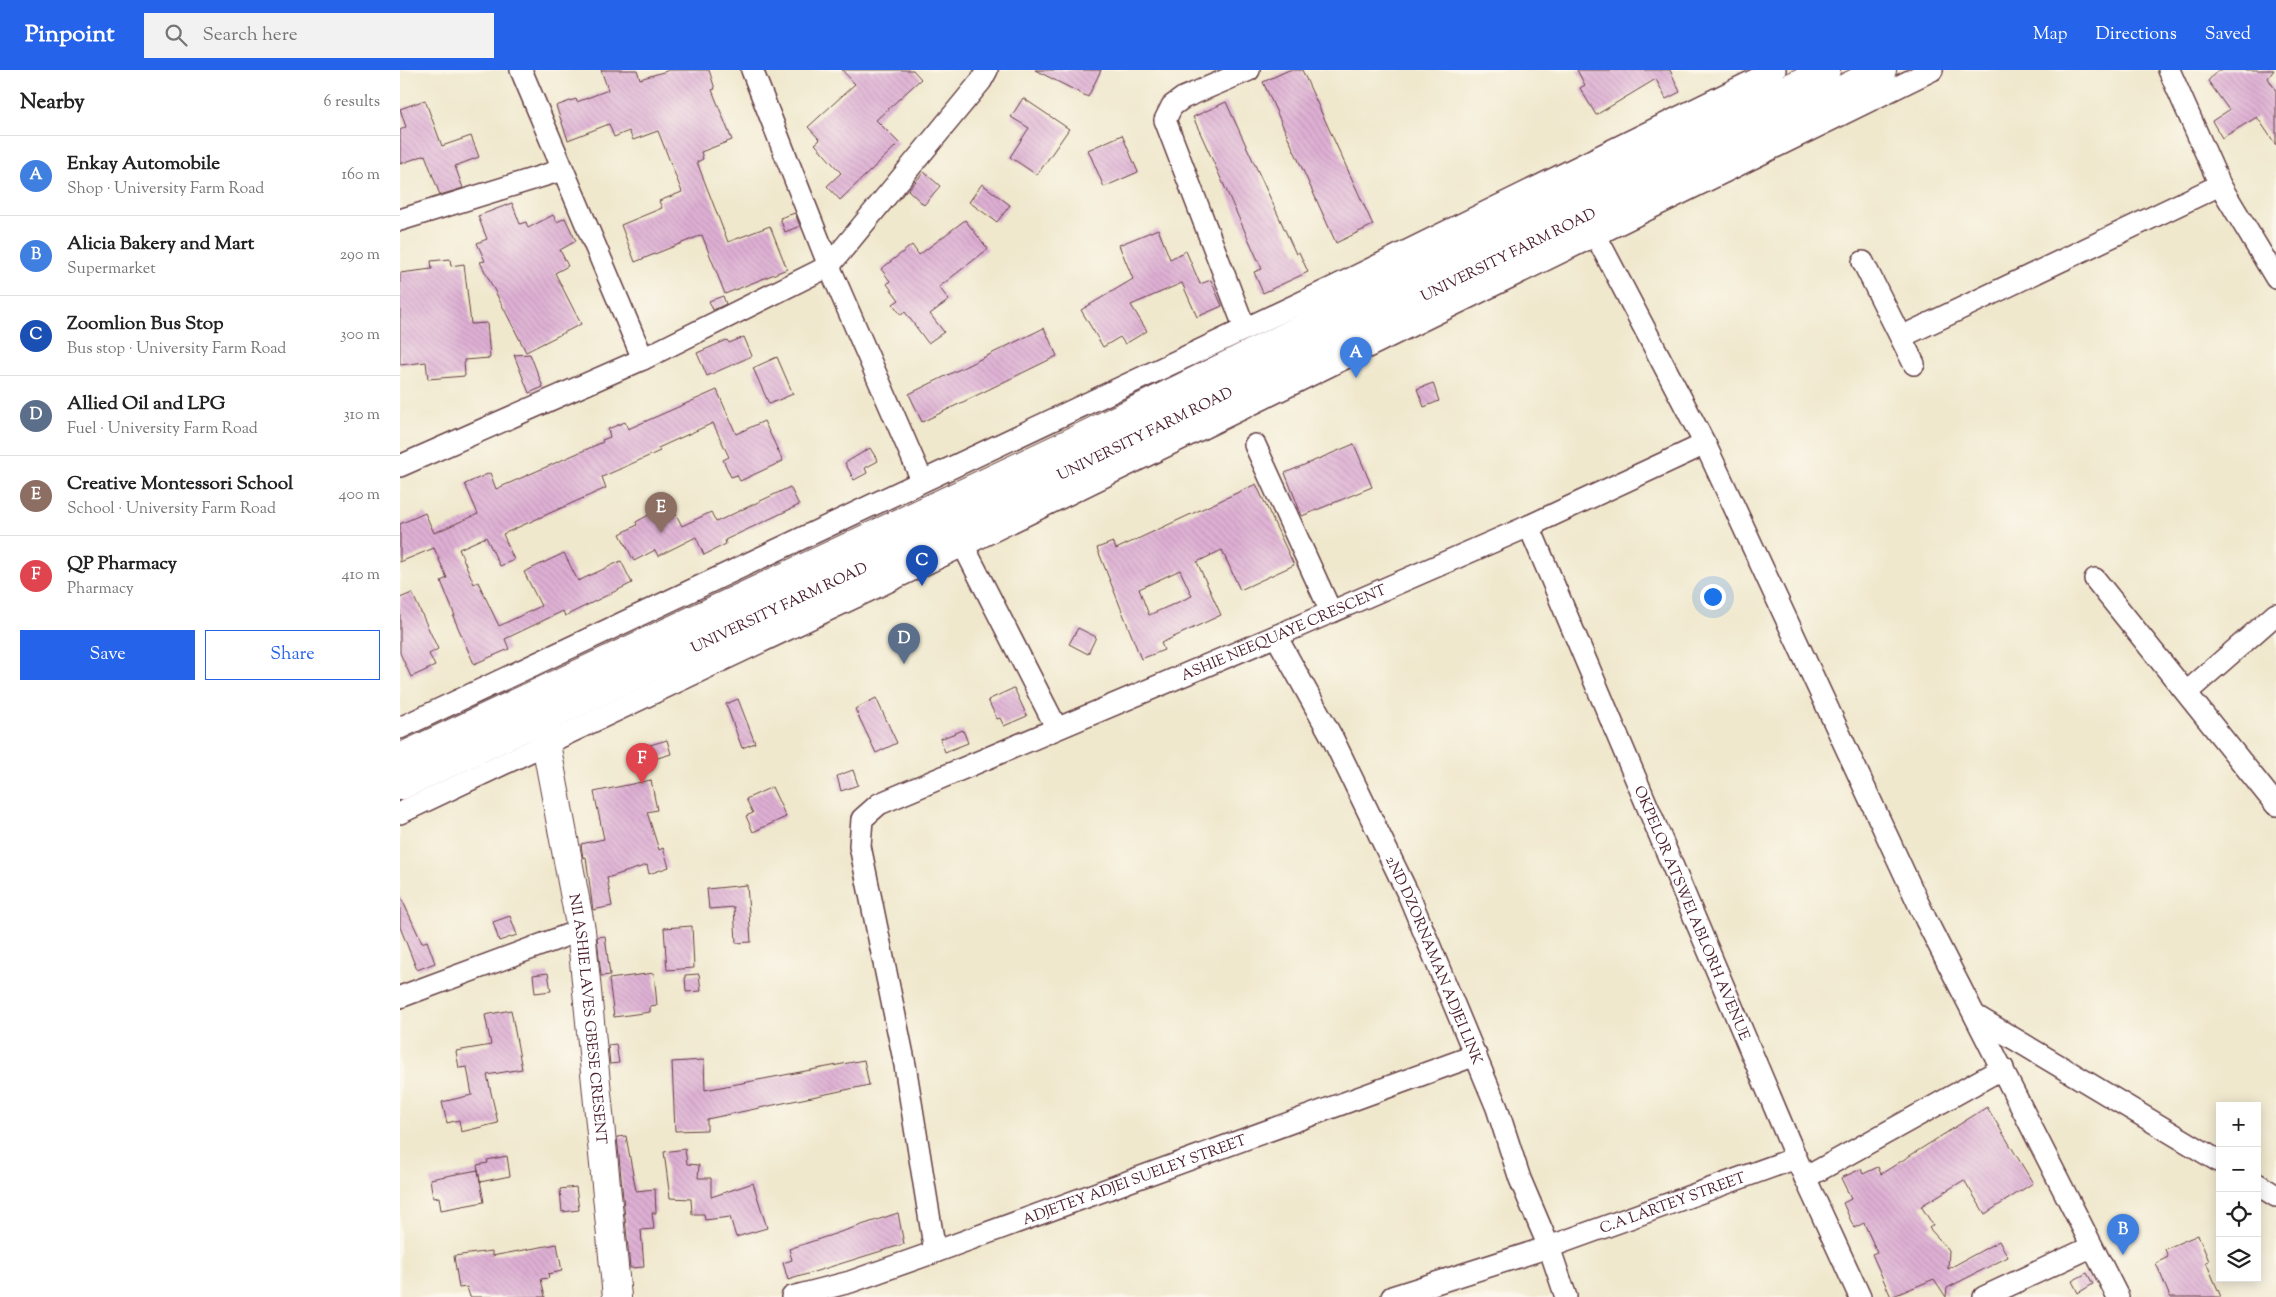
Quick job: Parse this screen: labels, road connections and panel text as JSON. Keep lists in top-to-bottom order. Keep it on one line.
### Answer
{"streets":{"street":["UNIVERSITY FARM ROAD","ASHIE NEEQUAYE CRESCENT","OKPELOR ATSWEI ABLORH AVENUE","2ND DZORNAMAN ADJEI LINK","NII ASHIE LAVES GBESE CRESENT","ADJETEY ADJEI SUELEY STREET","C.A LARTEY STREET"]},"crossings":[["UNIVERSITY FARM ROAD","NII ASHIE LAVES GBESE CRESENT"],["ASHIE NEEQUAYE CRESCENT","OKPELOR ATSWEI ABLORH AVENUE"],["ASHIE NEEQUAYE CRESCENT","2ND DZORNAMAN ADJEI LINK"],["ASHIE NEEQUAYE CRESCENT","ADJETEY ADJEI SUELEY STREET"],["OKPELOR ATSWEI ABLORH AVENUE","C.A LARTEY STREET"],["2ND DZORNAMAN ADJEI LINK","ADJETEY ADJEI SUELEY STREET"],["2ND DZORNAMAN ADJEI LINK","C.A LARTEY STREET"]],"page":{"header":"Pinpoint","search":"Search here","nav":["Map","Directions","Saved"],"heading":["Nearby","6 results"],"list":[{"mark":"A","name":"Enkay Automobile","note":"Shop · University Farm Road","value":"160 m"},{"mark":"B","name":"Alicia Bakery and Mart","note":"Supermarket","value":"290 m"},{"mark":"C","name":"Zoomlion Bus Stop","note":"Bus stop · University Farm Road","value":"300 m"},{"mark":"D","name":"Allied Oil and LPG","note":"Fuel · University Farm Road","value":"310 m"},{"mark":"E","name":"Creative Montessori School","note":"School · University Farm Road","value":"400 m"},{"mark":"F","name":"QP Pharmacy","note":"Pharmacy","value":"410 m"}],"pins":["A","E","C","D","F","B"],"buttons":["Save","Share"],"map_buttons":["+","−"]}}
